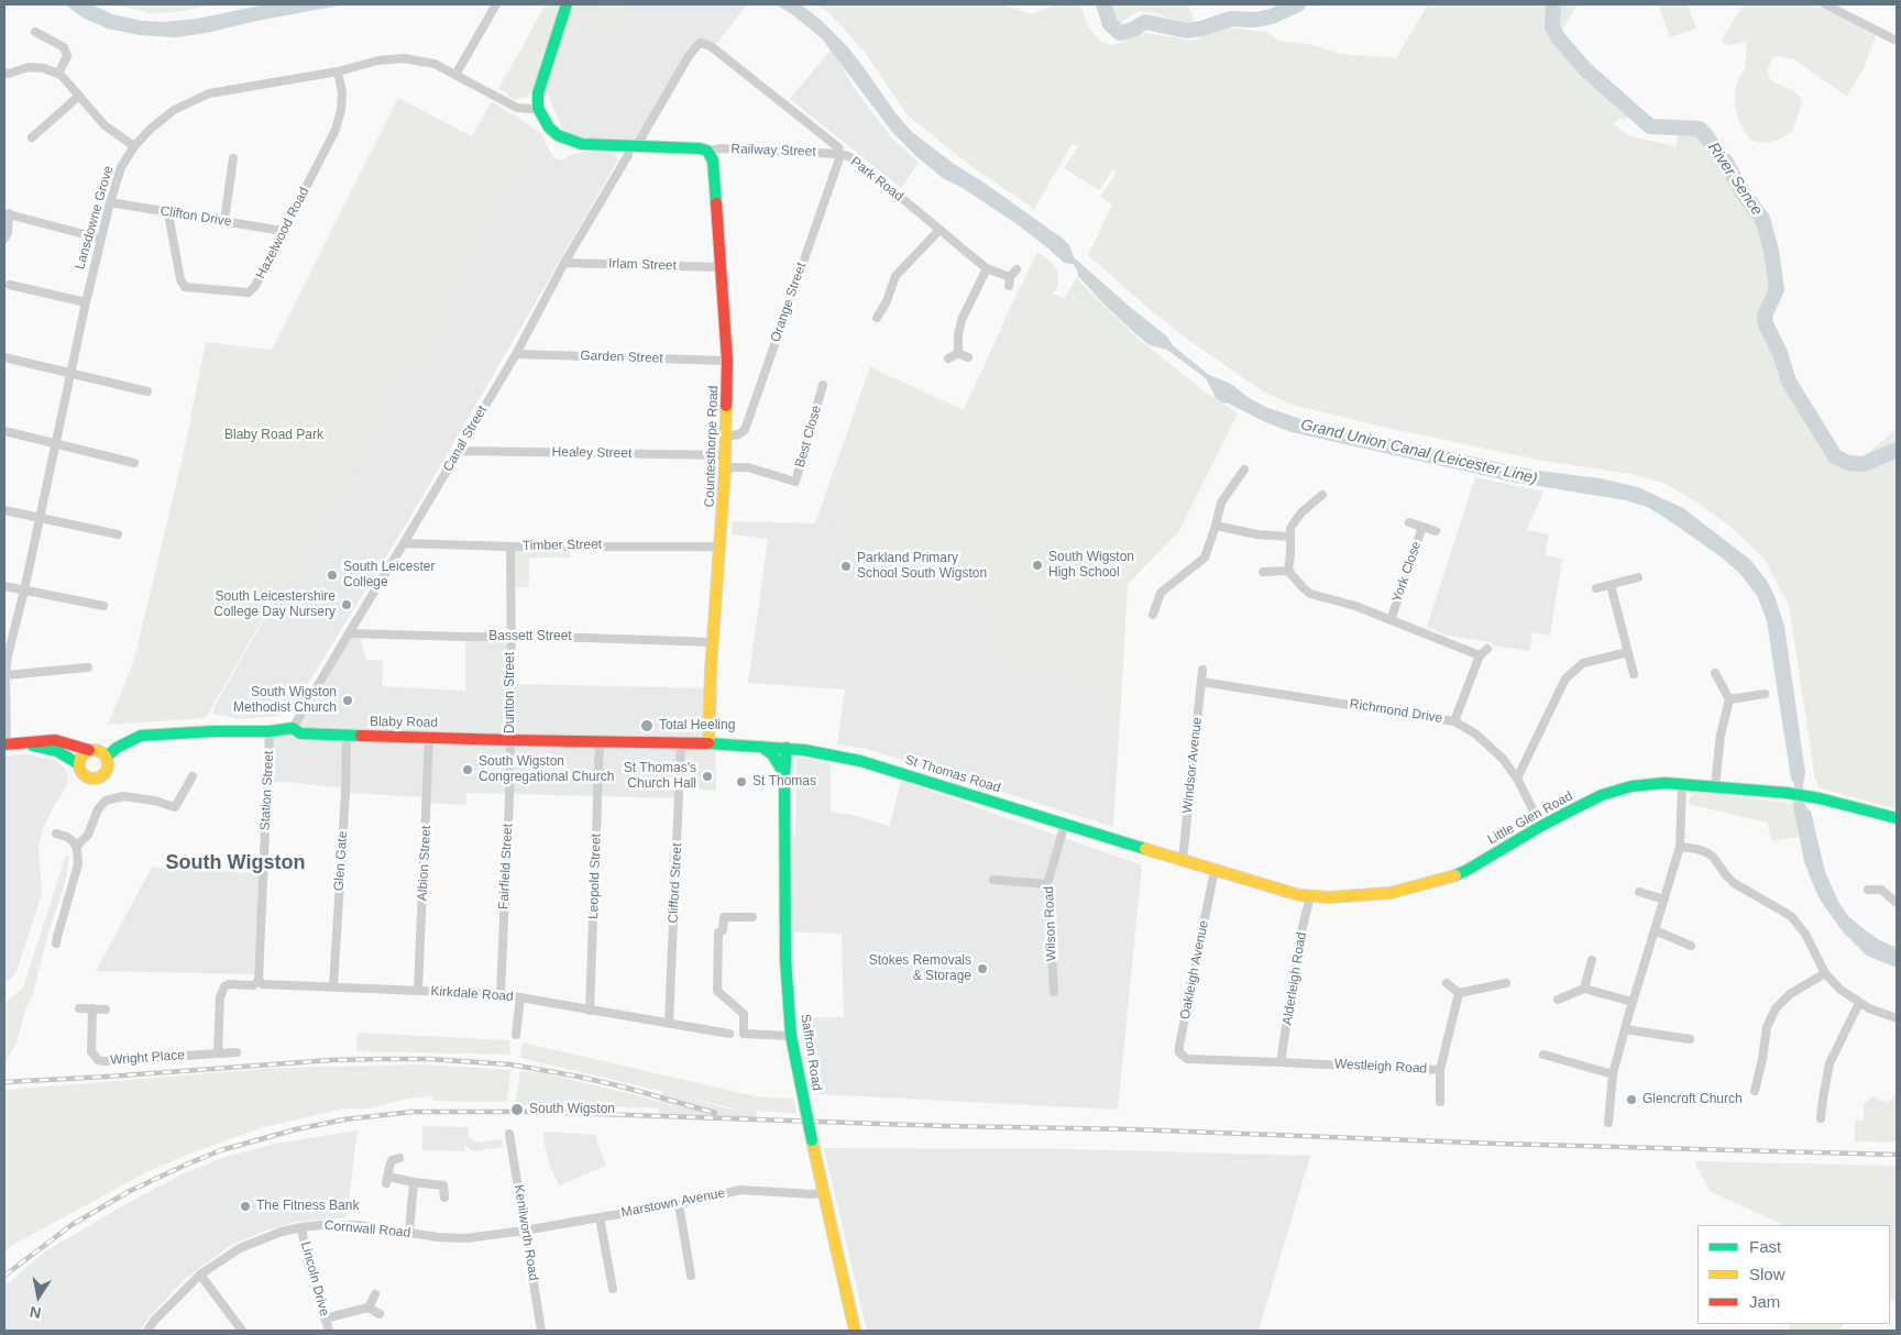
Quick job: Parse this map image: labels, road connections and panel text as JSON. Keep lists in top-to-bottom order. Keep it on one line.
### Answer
{"streets":{"main road":["Countesthorpe Road","Blaby Road","St Thomas Road","Little Glen Road","Saffron Road"],"street":["Railway Street","Park Road","Clifton Drive","Lansdowne Grove","Hazelwood Road","Irlam Street","Orange Street","Garden Street","Best Close","Canal Street","Healey Street","Timber Street","York Close","Bassett Street","Dunton Street","Richmond Drive","Windsor Avenue","Station Street","Glen Gate","Albion Street","Fairfield Street","Leopold Street","Clifford Street","Wilson Road","Oakleigh Avenue","Alderleigh Road","Kirkdale Road","Wright Place","Westleigh Road","Marstown Avenue","Cornwall Road","Kenilworth Road","Lincoln Drive"]},"crossings":[["Railway Street","Park Road"],["Railway Street","Orange Street"],["Railway Street","Countesthorpe Road"],["Park Road","Orange Street"],["Park Road","Canal Street"],["Clifton Drive","Lansdowne Grove"],["Clifton Drive","Hazelwood Road"],["Lansdowne Grove","Hazelwood Road"],["Irlam Street","Canal Street"],["Irlam Street","Countesthorpe Road"],["Orange Street","Countesthorpe Road"],["Garden Street","Canal Street"],["Garden Street","Countesthorpe Road"],["Best Close","Countesthorpe Road"],["Canal Street","Healey Street"],["Canal Street","Timber Street"],["Canal Street","Bassett Street"],["Canal Street","Blaby Road"],["Countesthorpe Road","Healey Street"],["Countesthorpe Road","Timber Street"],["Countesthorpe Road","Bassett Street"],["Countesthorpe Road","Blaby Road"],["Countesthorpe Road","St Thomas Road"],["Timber Street","Dunton Street"],["Bassett Street","Dunton Street"],["Dunton Street","Blaby Road"],["Dunton Street","Fairfield Street"],["Richmond Drive","Windsor Avenue"],["Richmond Drive","Little Glen Road"],["Blaby Road","St Thomas Road"],["Blaby Road","Station Street"],["Blaby Road","Glen Gate"],["Blaby Road","Albion Street"],["Blaby Road","Fairfield Street"],["Blaby Road","Leopold Street"],["Blaby Road","Clifford Street"],["Windsor Avenue","St Thomas Road"],["Windsor Avenue","Little Glen Road"],["St Thomas Road","Little Glen Road"],["St Thomas Road","Wilson Road"],["St Thomas Road","Saffron Road"],["Station Street","Kirkdale Road"],["Little Glen Road","Oakleigh Avenue"],["Little Glen Road","Alderleigh Road"],["Glen Gate","Kirkdale Road"],["Albion Street","Kirkdale Road"],["Fairfield Street","Kirkdale Road"],["Leopold Street","Kirkdale Road"],["Clifford Street","Kirkdale Road"],["Oakleigh Avenue","Westleigh Road"],["Alderleigh Road","Westleigh Road"],["Kirkdale Road","Wright Place"],["Saffron Road","Marstown Avenue"],["Marstown Avenue","Cornwall Road"],["Marstown Avenue","Kenilworth Road"],["Cornwall Road","Kenilworth Road"],["Cornwall Road","Lincoln Drive"]],"districts":["South Wigston"],"water":["River Sence","Grand Union Canal (Leicester Line)"],"parks":["Blaby Road Park"],"places":["South Wigston High School","Parkland Primary School South Wigston","South Leicester College","South Leicestershire College Day Nursery","South Wigston Methodist Church","Total Heeling","South Wigston Congregational Church","St Thomas's Church Hall","St Thomas","Stokes Removals & Storage","Glencroft Church","South Wigston","The Fitness Bank"],"legend":["Fast","Slow","Jam"],"north":"bottom"}
